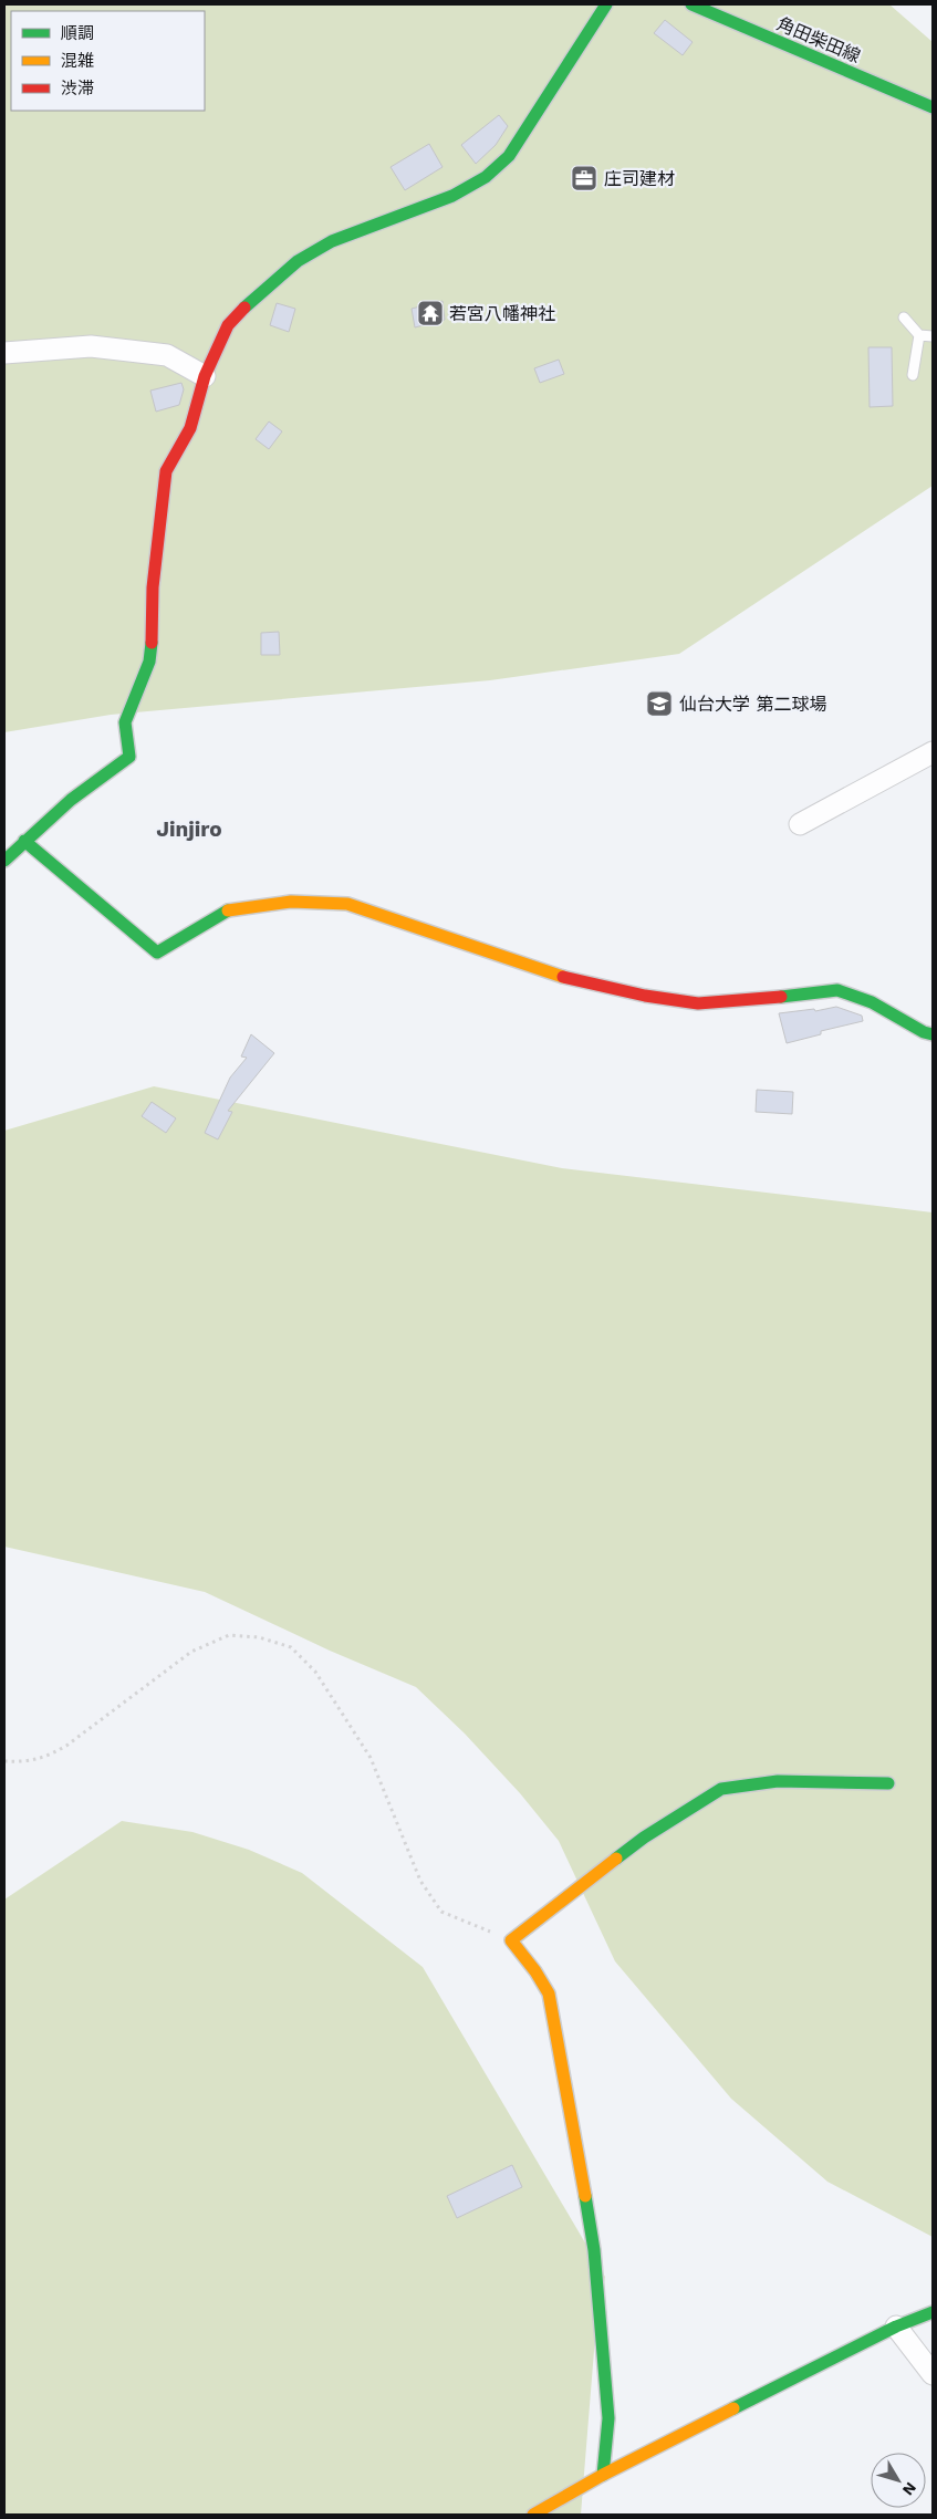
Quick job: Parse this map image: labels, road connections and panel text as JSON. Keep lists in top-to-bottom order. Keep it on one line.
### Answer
{"streets":{"street":["角田柴田線"]},"districts":["Jinjiro"],"places":{"office":["庄司建材"],"temple":["若宮八幡神社"],"school or university":["仙台大学 第二球場"]},"legend":["順調","混雑","渋滞"],"north":"bottom right"}
